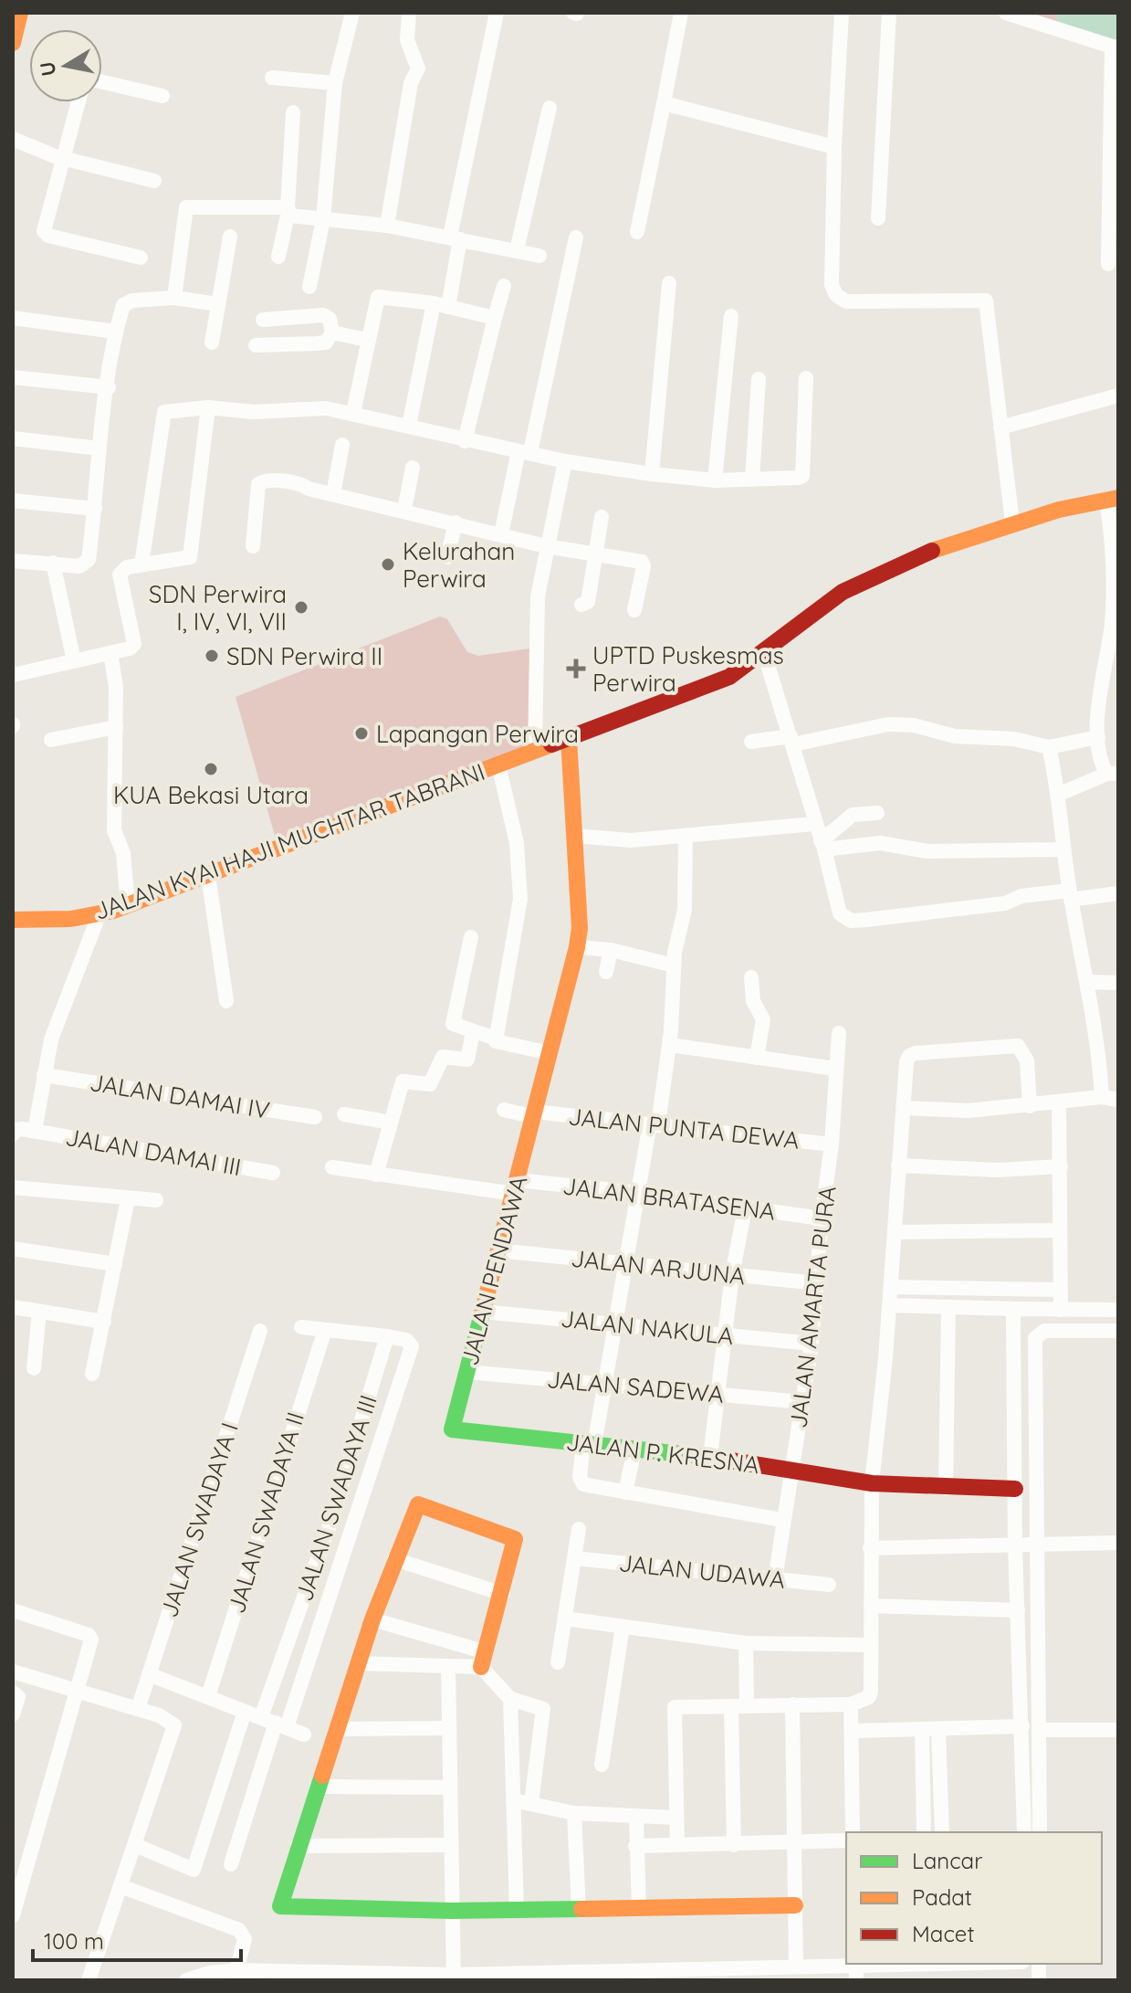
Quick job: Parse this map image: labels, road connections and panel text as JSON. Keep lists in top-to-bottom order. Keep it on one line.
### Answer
{"streets":{"street":["JALAN KYAI HAJI MUCHTAR TABRANI","JALAN DAMAI IV","JALAN PUNTA DEWA","JALAN DAMAI III","JALAN BRATASENA","JALAN ARJUNA","JALAN PENDAWA","JALAN AMARTA PURA","JALAN NAKULA","JALAN SADEWA","JALAN P. KRESNA","JALAN SWADAYA III","JALAN SWADAYA II","JALAN SWADAYA I","JALAN UDAWA"]},"crossings":[["JALAN KYAI HAJI MUCHTAR TABRANI","JALAN DAMAI III"],["JALAN KYAI HAJI MUCHTAR TABRANI","JALAN PENDAWA"],["JALAN DAMAI IV","JALAN DAMAI III"],["JALAN PUNTA DEWA","JALAN PENDAWA"],["JALAN PUNTA DEWA","JALAN AMARTA PURA"],["JALAN BRATASENA","JALAN PENDAWA"],["JALAN BRATASENA","JALAN AMARTA PURA"],["JALAN ARJUNA","JALAN PENDAWA"],["JALAN ARJUNA","JALAN AMARTA PURA"],["JALAN PENDAWA","JALAN NAKULA"],["JALAN PENDAWA","JALAN SADEWA"],["JALAN PENDAWA","JALAN P. KRESNA"],["JALAN AMARTA PURA","JALAN NAKULA"],["JALAN AMARTA PURA","JALAN SADEWA"],["JALAN AMARTA PURA","JALAN P. KRESNA"],["JALAN AMARTA PURA","JALAN UDAWA"]],"places":{"other":["Kelurahan Perwira","SDN Perwira I, IV, VI, VII","SDN Perwira II","Lapangan Perwira","KUA Bekasi Utara"],"health":["UPTD Puskesmas Perwira"]},"legend":["Lancar","Padat","Macet"],"scale_bar":"100 m","north":"left"}
